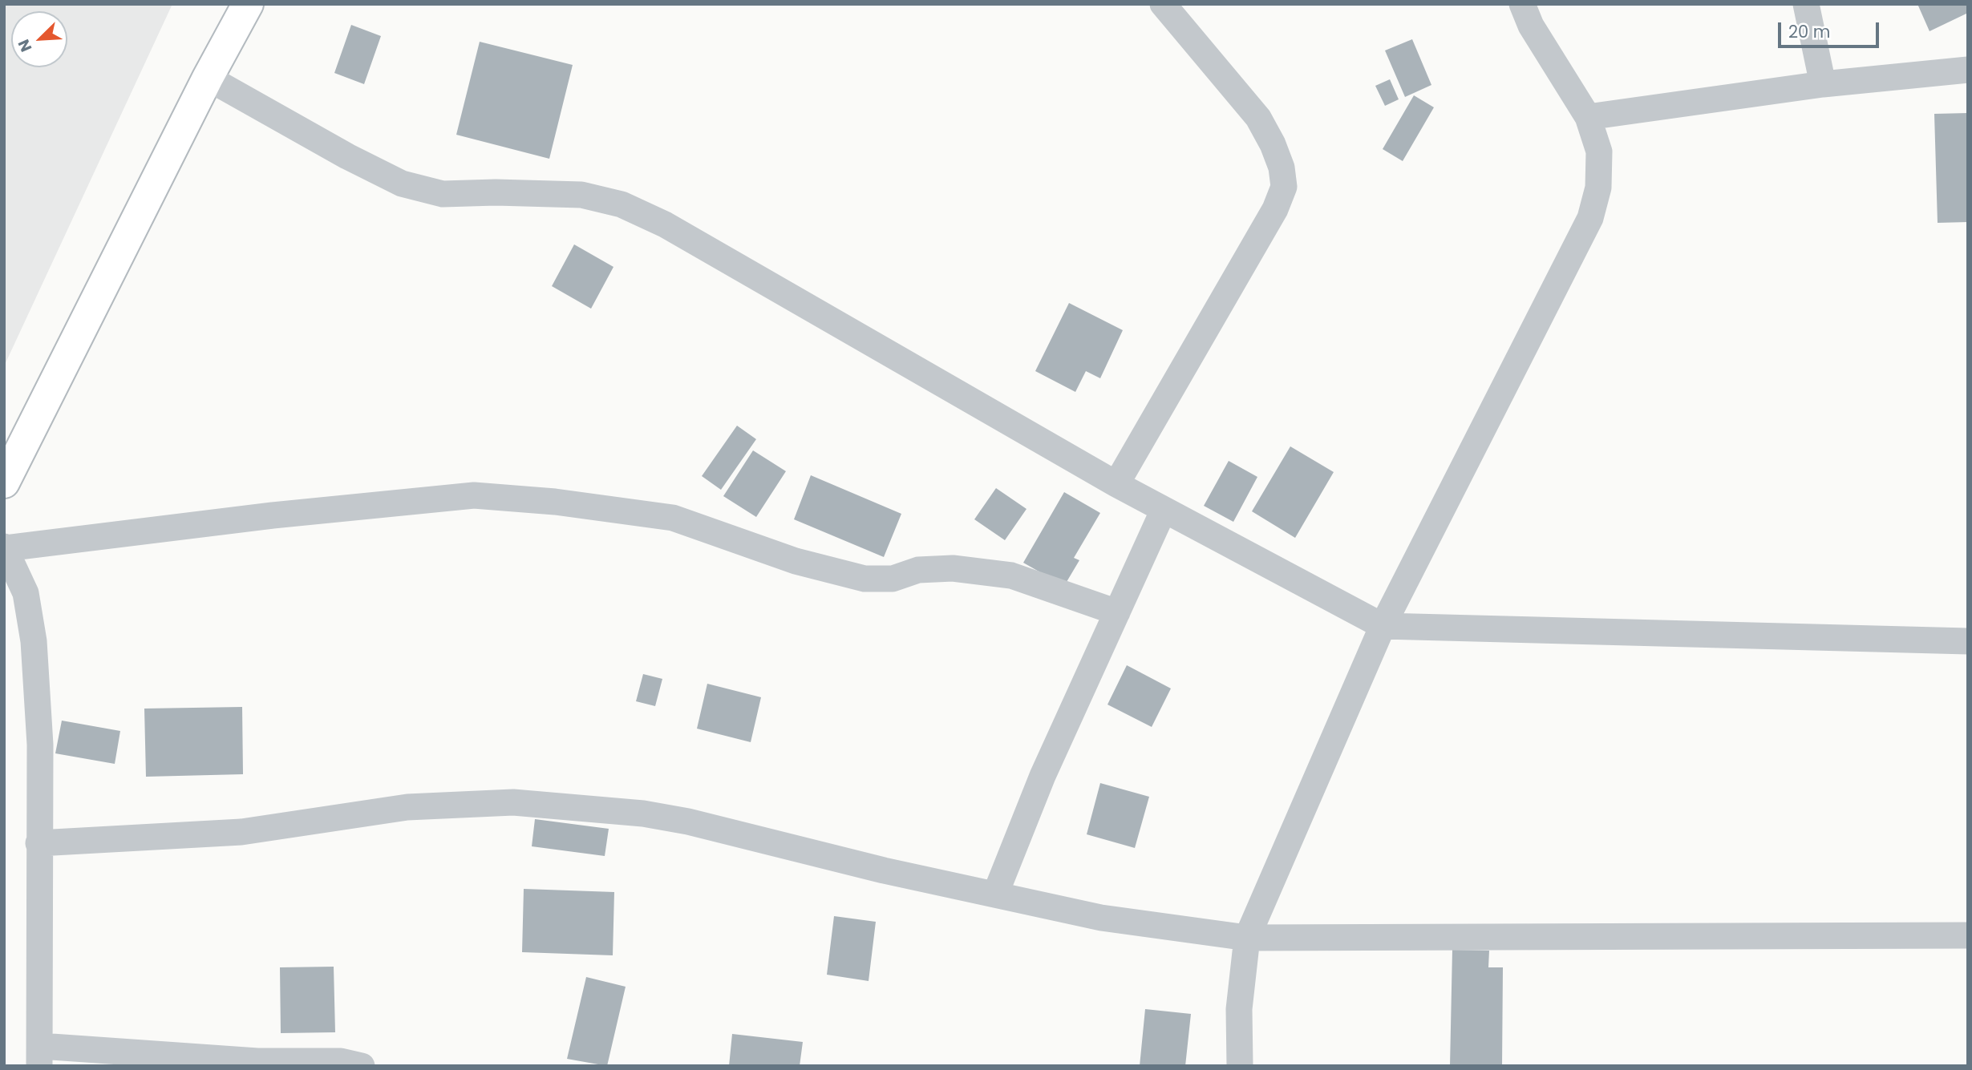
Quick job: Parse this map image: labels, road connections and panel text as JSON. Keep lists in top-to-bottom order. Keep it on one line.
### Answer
{"scale_bar":"20 m","north":"bottom left"}
